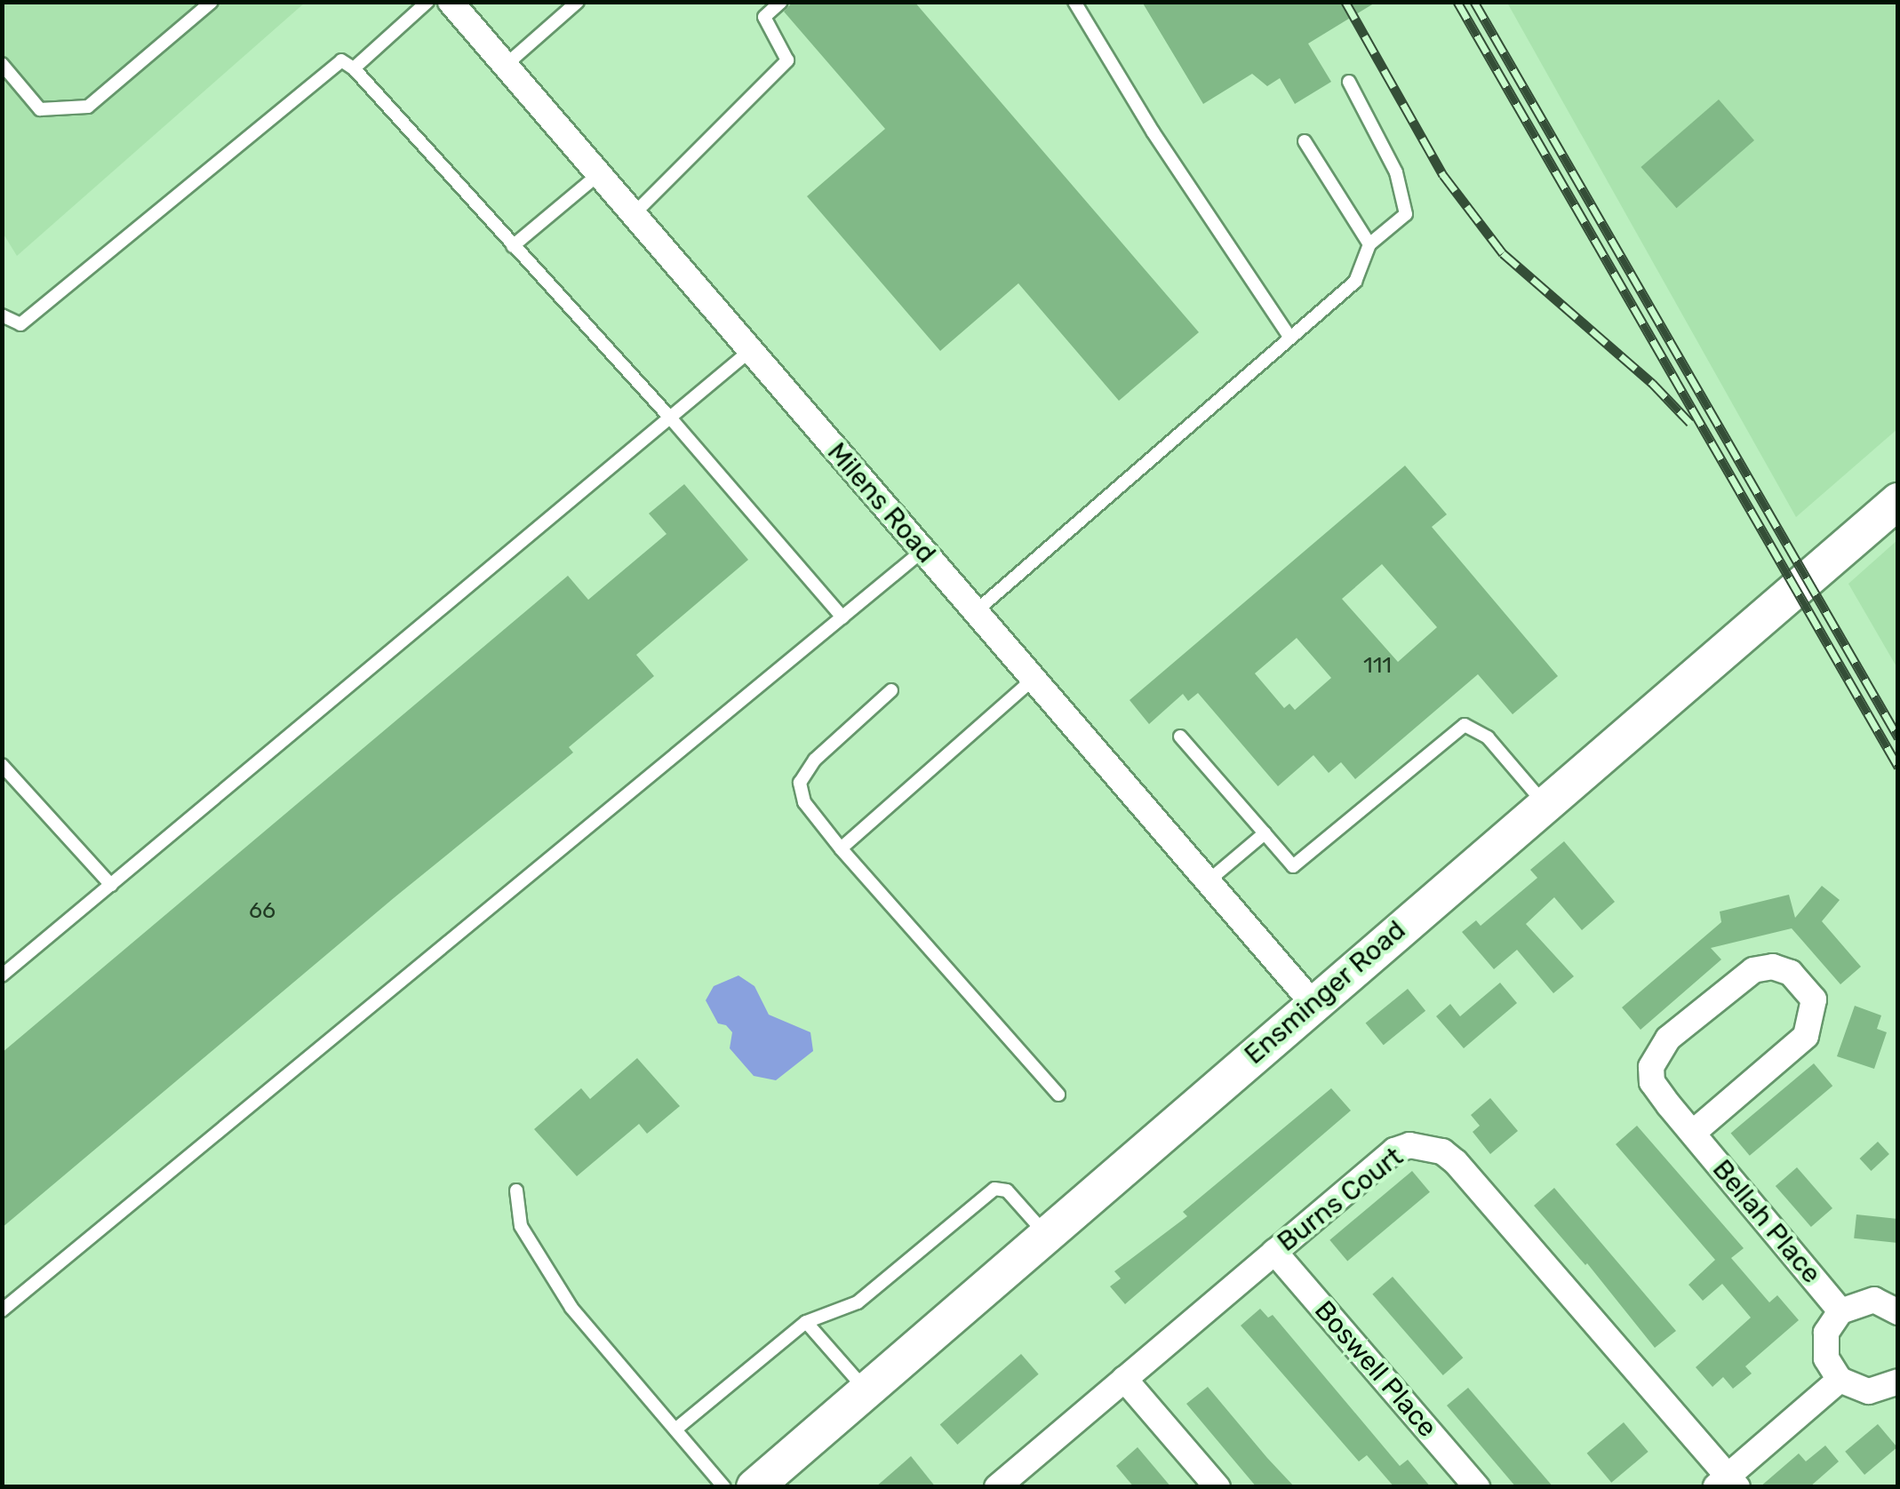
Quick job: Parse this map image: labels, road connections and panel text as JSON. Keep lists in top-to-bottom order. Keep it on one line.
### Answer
{"streets":{"street":["Milens Road","Ensminger Road","Burns Court","Bellah Place","Boswell Place"]},"crossings":[["Milens Road","Ensminger Road"],["Burns Court","Boswell Place"]],"house_numbers":["111","66"]}
